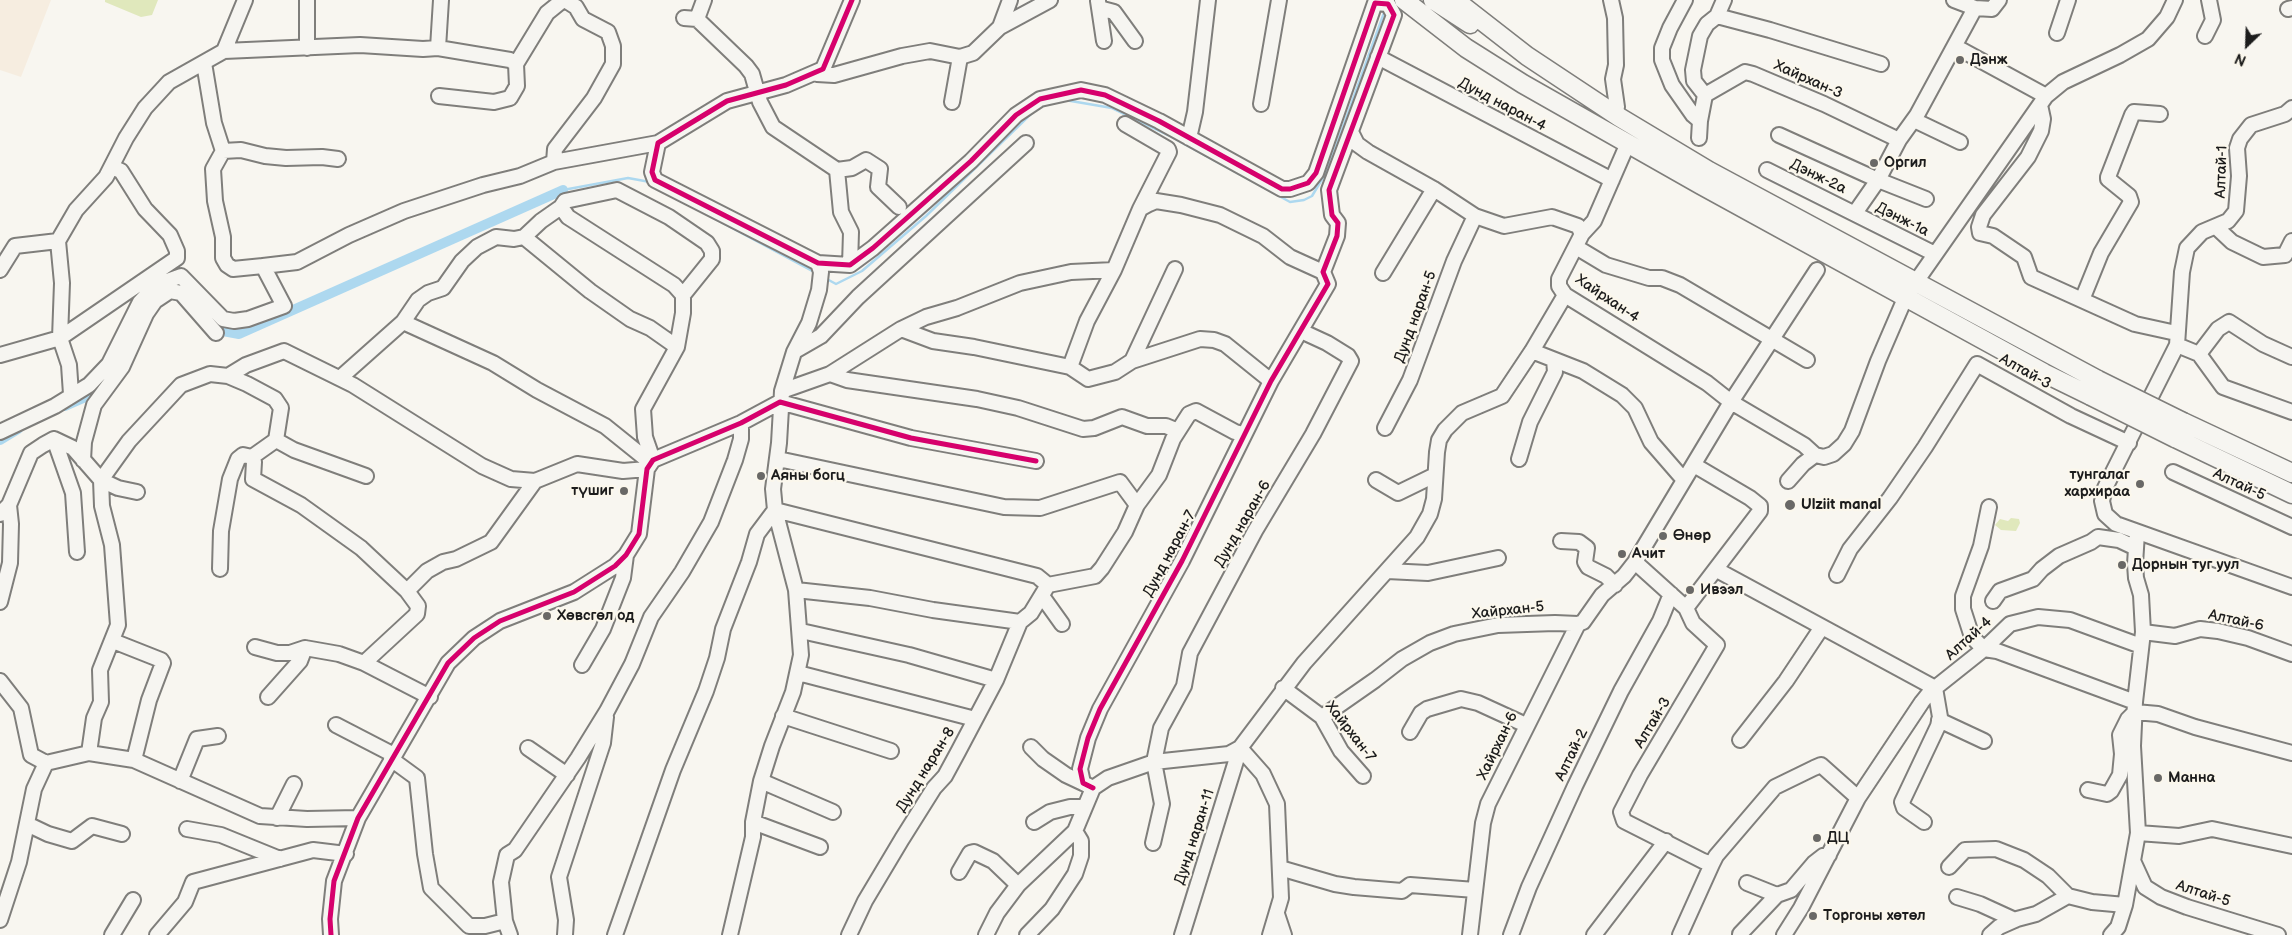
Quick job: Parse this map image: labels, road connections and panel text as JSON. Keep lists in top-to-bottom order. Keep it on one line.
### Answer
{"streets":{"street":["Хайрхан-3","Дунд наран-4","Алтай-1","Дэнж-2а","Дэнж-1а","Хайрхан-4","Дунд наран-5","Алтай-3","Алтай-5","Дунд наран-6","Дунд наран-7","Хайрхан-5","Алтай-6","Алтай-4","Хайрхан-7","Хайрхан-6","Алтай-2","Дунд наран-8","Дунд наран-11"]},"crossings":[["Алтай-1","Алтай-3"],["Дэнж-2а","Дэнж-1а"],["Дунд наран-6","Дунд наран-7"],["Хайрхан-5","Хайрхан-7"],["Хайрхан-5","Хайрхан-6"],["Алтай-6","Алтай-4"]],"places":["Дэнж","Оргил","Аяны богц","тунгалаг хархираа","түшиг","Ulziit manal","Өнөр","Ачит","Дорнын туг уул","Ивээл","Хөвсгөл од","Манна","ДЦ","Торгоны хөтөл"],"north":"bottom left"}
